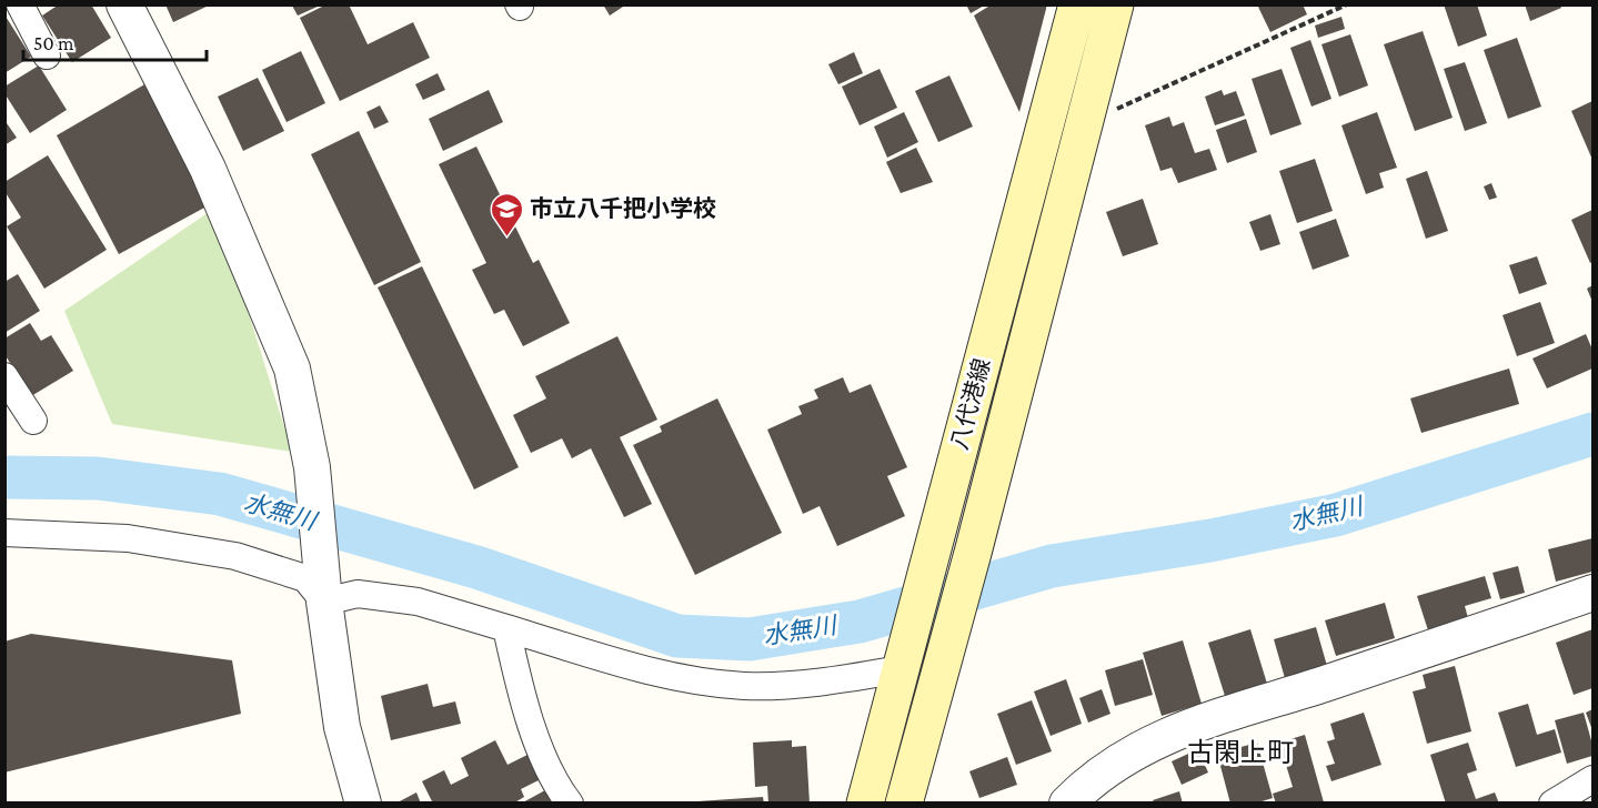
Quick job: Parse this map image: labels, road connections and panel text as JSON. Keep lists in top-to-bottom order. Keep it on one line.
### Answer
{"streets":{"main road":["八代港線"]},"districts":["古閑上町"],"water":["水無川"],"places":{"school or university":["市立八千把小学校"]},"scale_bar":"50 m"}
